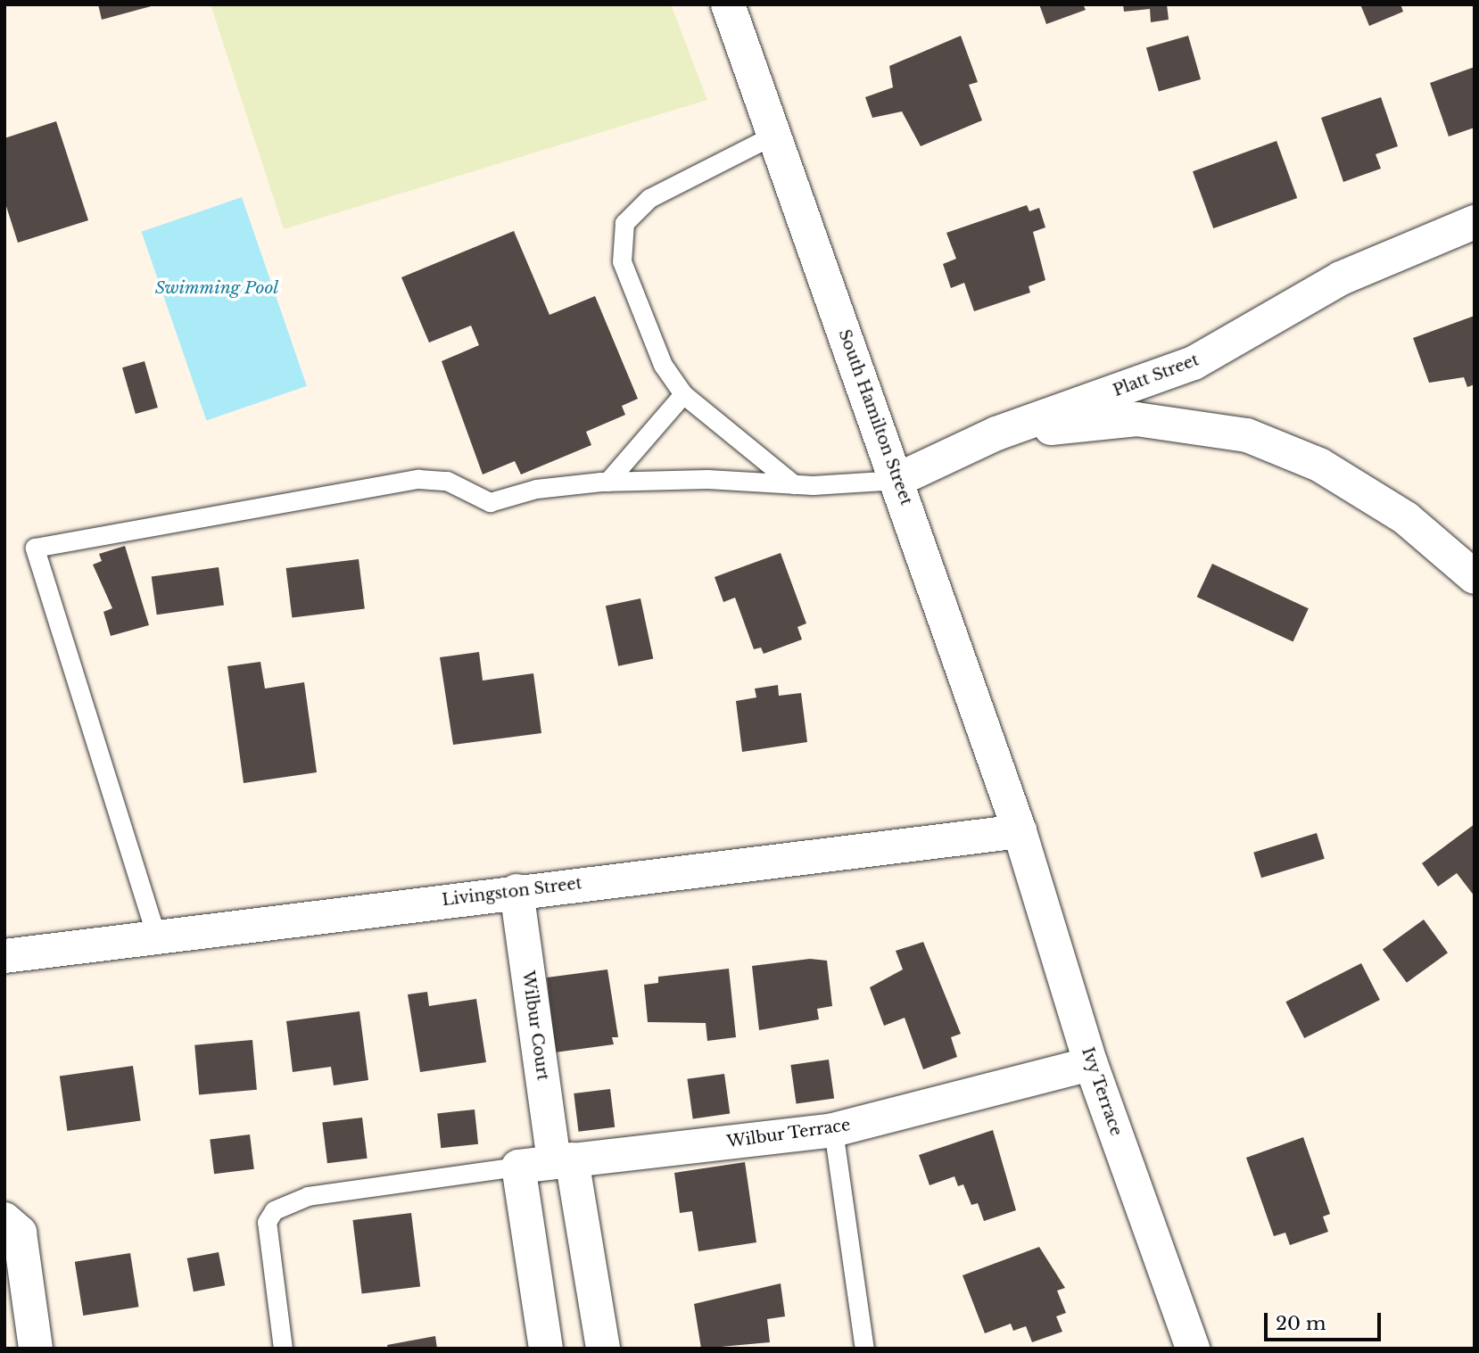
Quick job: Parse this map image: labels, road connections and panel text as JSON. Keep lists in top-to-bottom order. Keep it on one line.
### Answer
{"streets":{"street":["Platt Street","South Hamilton Street","Livingston Street","Wilbur Court","Ivy Terrace","Wilbur Terrace"]},"crossings":[["Platt Street","South Hamilton Street"],["South Hamilton Street","Livingston Street"],["South Hamilton Street","Ivy Terrace"],["Livingston Street","Wilbur Court"],["Livingston Street","Ivy Terrace"],["Wilbur Court","Wilbur Terrace"],["Ivy Terrace","Wilbur Terrace"]],"water":["Swimming Pool"],"scale_bar":"20 m"}
